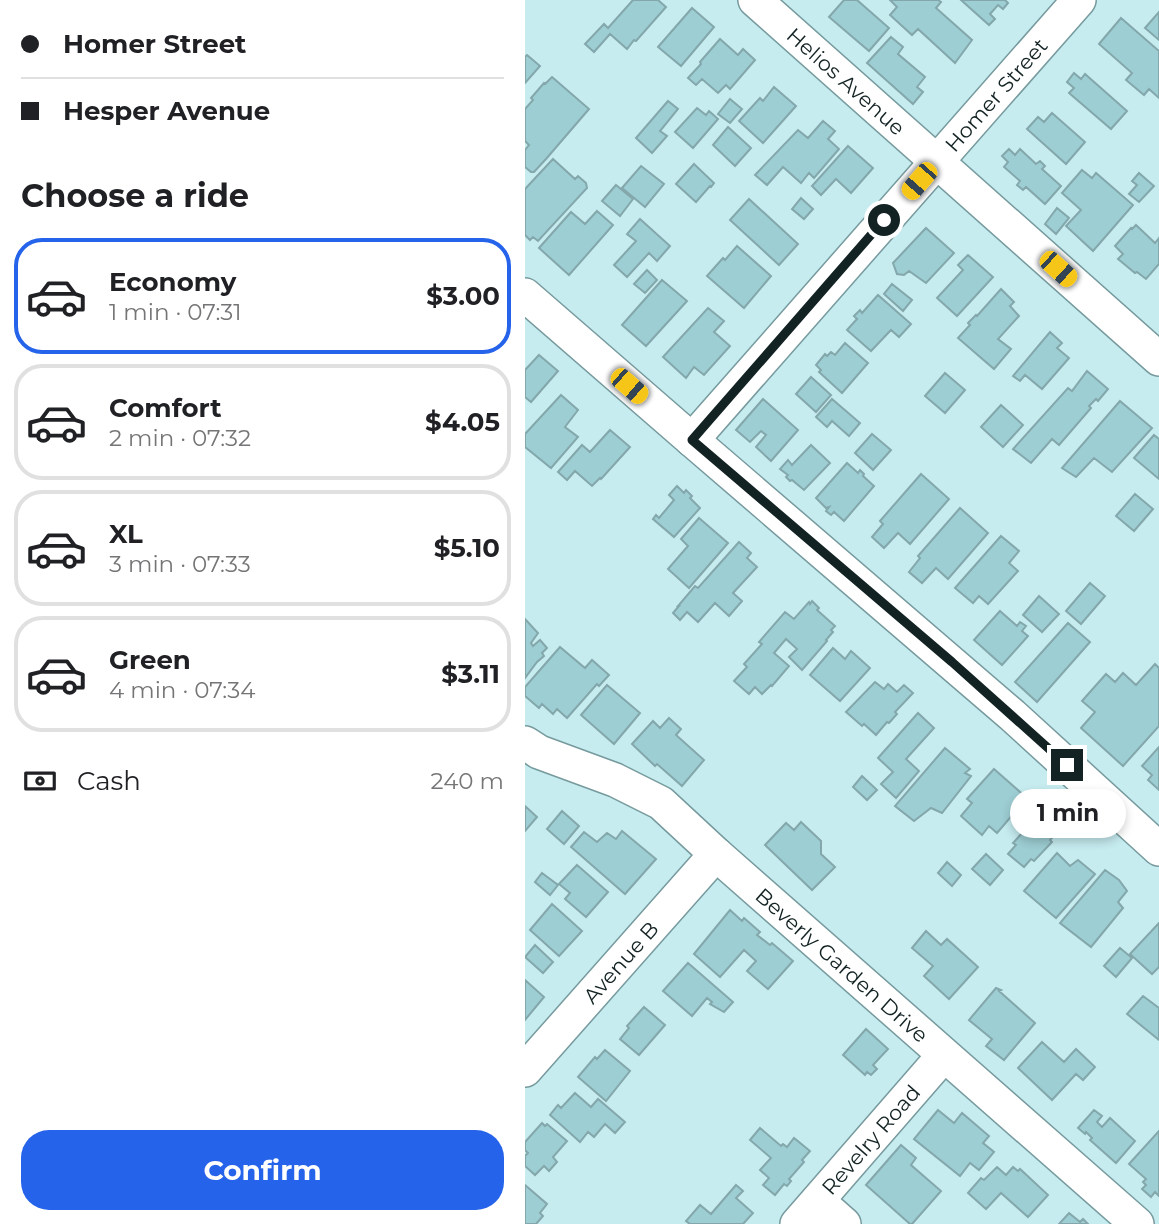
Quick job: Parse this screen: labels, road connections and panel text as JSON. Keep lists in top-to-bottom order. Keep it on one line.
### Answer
{"streets":{"street":["Helios Avenue","Homer Street","Avenue B","Beverly Garden Drive","Revelry Road"]},"crossings":[["Helios Avenue","Homer Street"],["Avenue B","Beverly Garden Drive"],["Beverly Garden Drive","Revelry Road"]],"page":{"banner":["Homer Street","Hesper Avenue"],"heading":"Choose a ride","list":[{"name":"Economy","note":"1 min · 07:31","value":"$3.00"},{"name":"Comfort","note":"2 min · 07:32","value":"$4.05"},{"name":"XL","note":"3 min · 07:33","value":"$5.10"},{"name":"Green","note":"4 min · 07:34","value":"$3.11"}],"pay":["Cash","240 m"],"bubble":"1 min","buttons":"Confirm"}}
